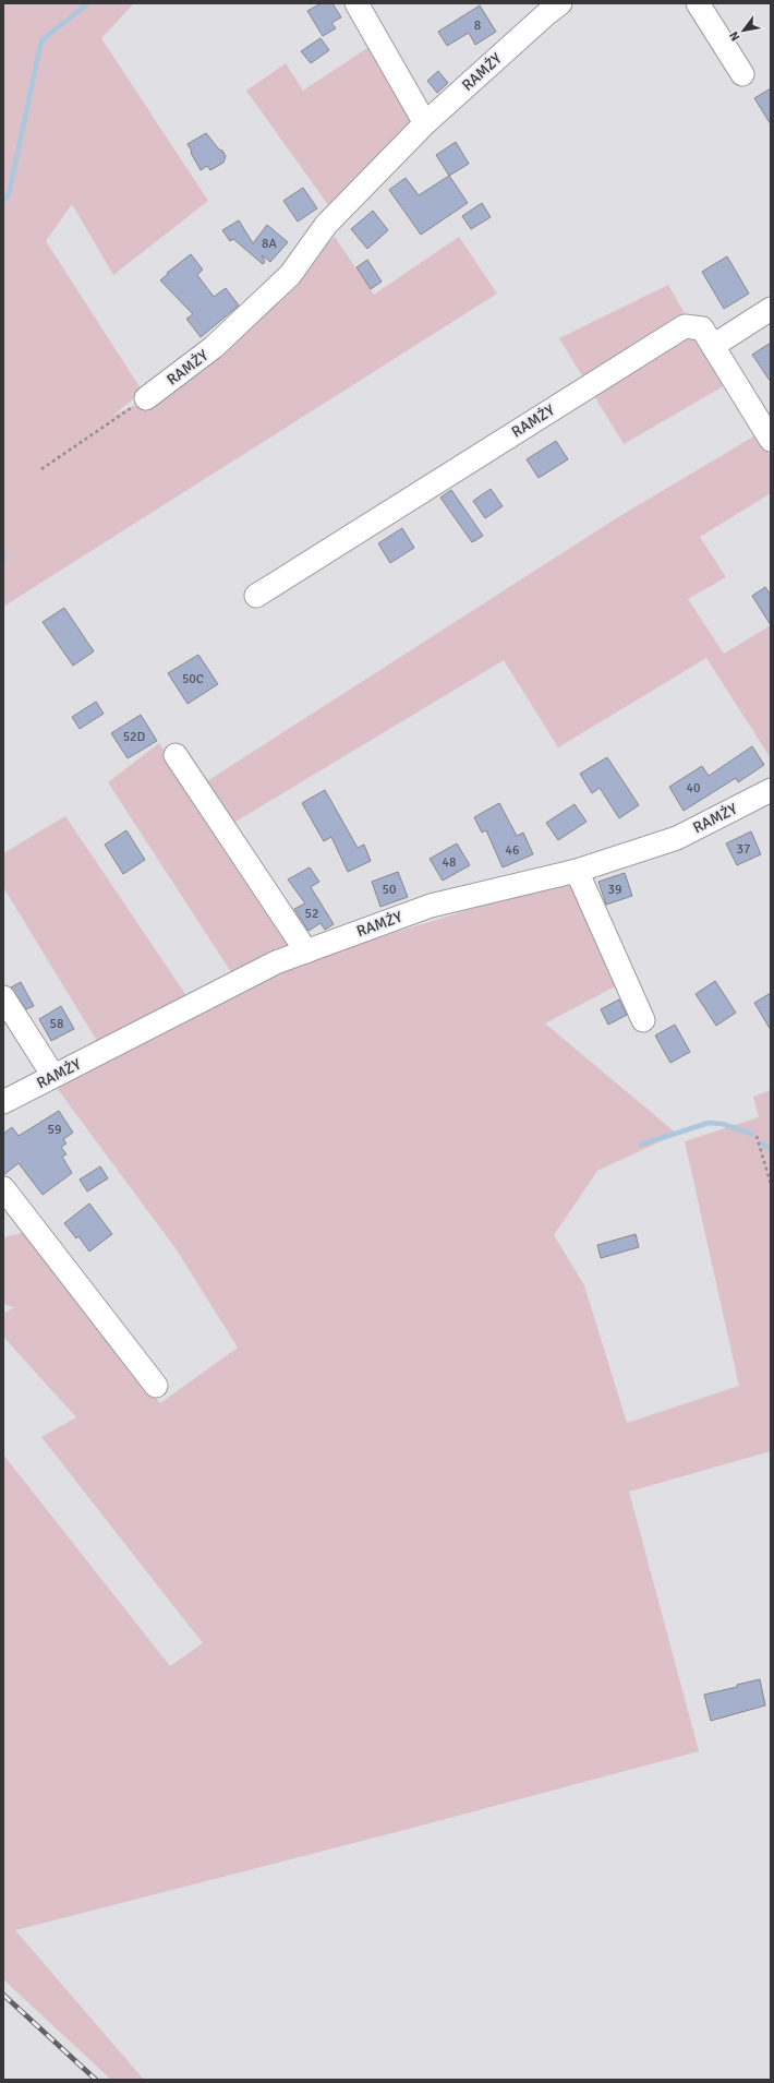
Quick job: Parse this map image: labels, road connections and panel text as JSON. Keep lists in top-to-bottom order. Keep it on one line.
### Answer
{"streets":{"street":["RAMŻY"]},"house_numbers":["8","8A","50C","52D","40","37","46","48","50","39","52","58","59"],"north":"bottom left"}
